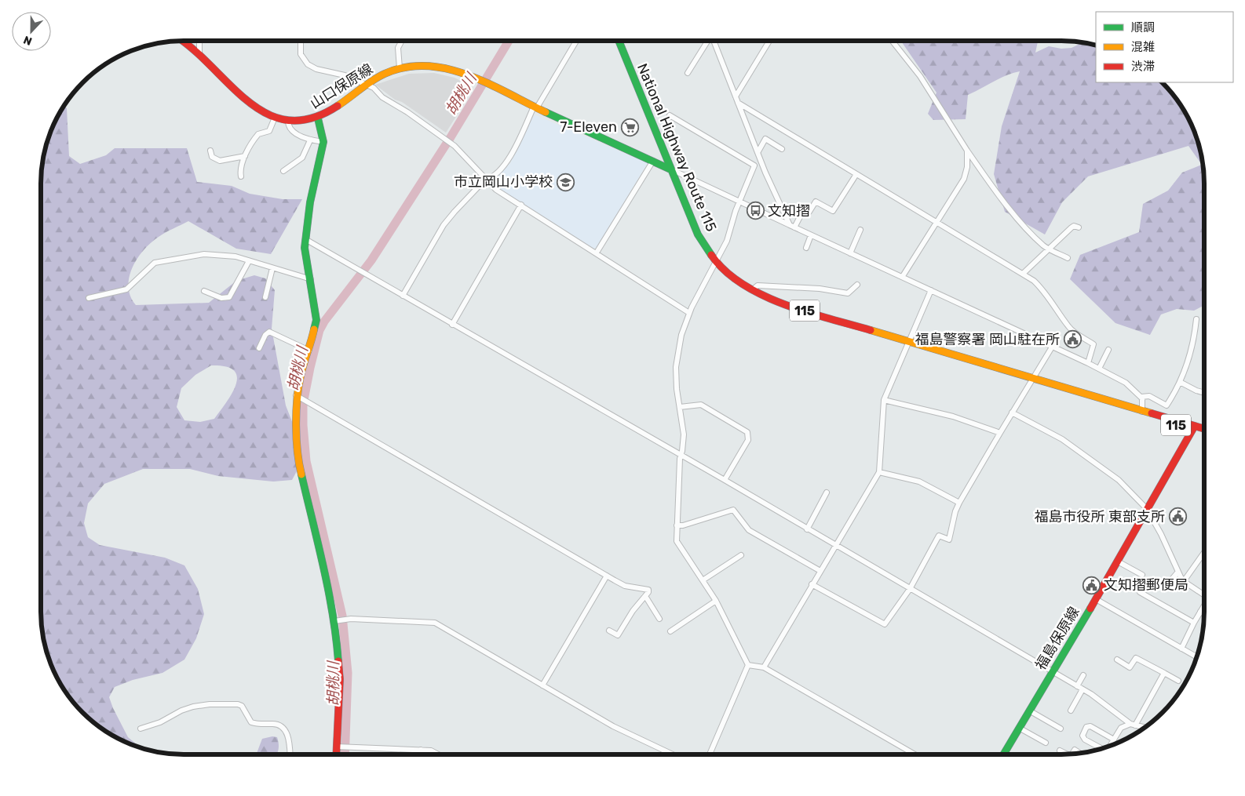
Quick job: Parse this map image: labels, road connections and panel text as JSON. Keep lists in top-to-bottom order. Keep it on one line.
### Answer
{"streets":{"main road":["山口保原線","National Highway Route 115","115","福島保原線"]},"crossings":[["山口保原線","National Highway Route 115"],["National Highway Route 115","福島保原線"]],"water":["胡桃川"],"places":{"supermarket":["7-Eleven"],"school or university":["市立岡山小学校"],"bus stop":["文知摺"],"public building":["福島警察署 岡山駐在所","福島市役所 東部支所","文知摺郵便局"]},"legend":["順調","混雑","渋滞"],"north":"bottom"}
